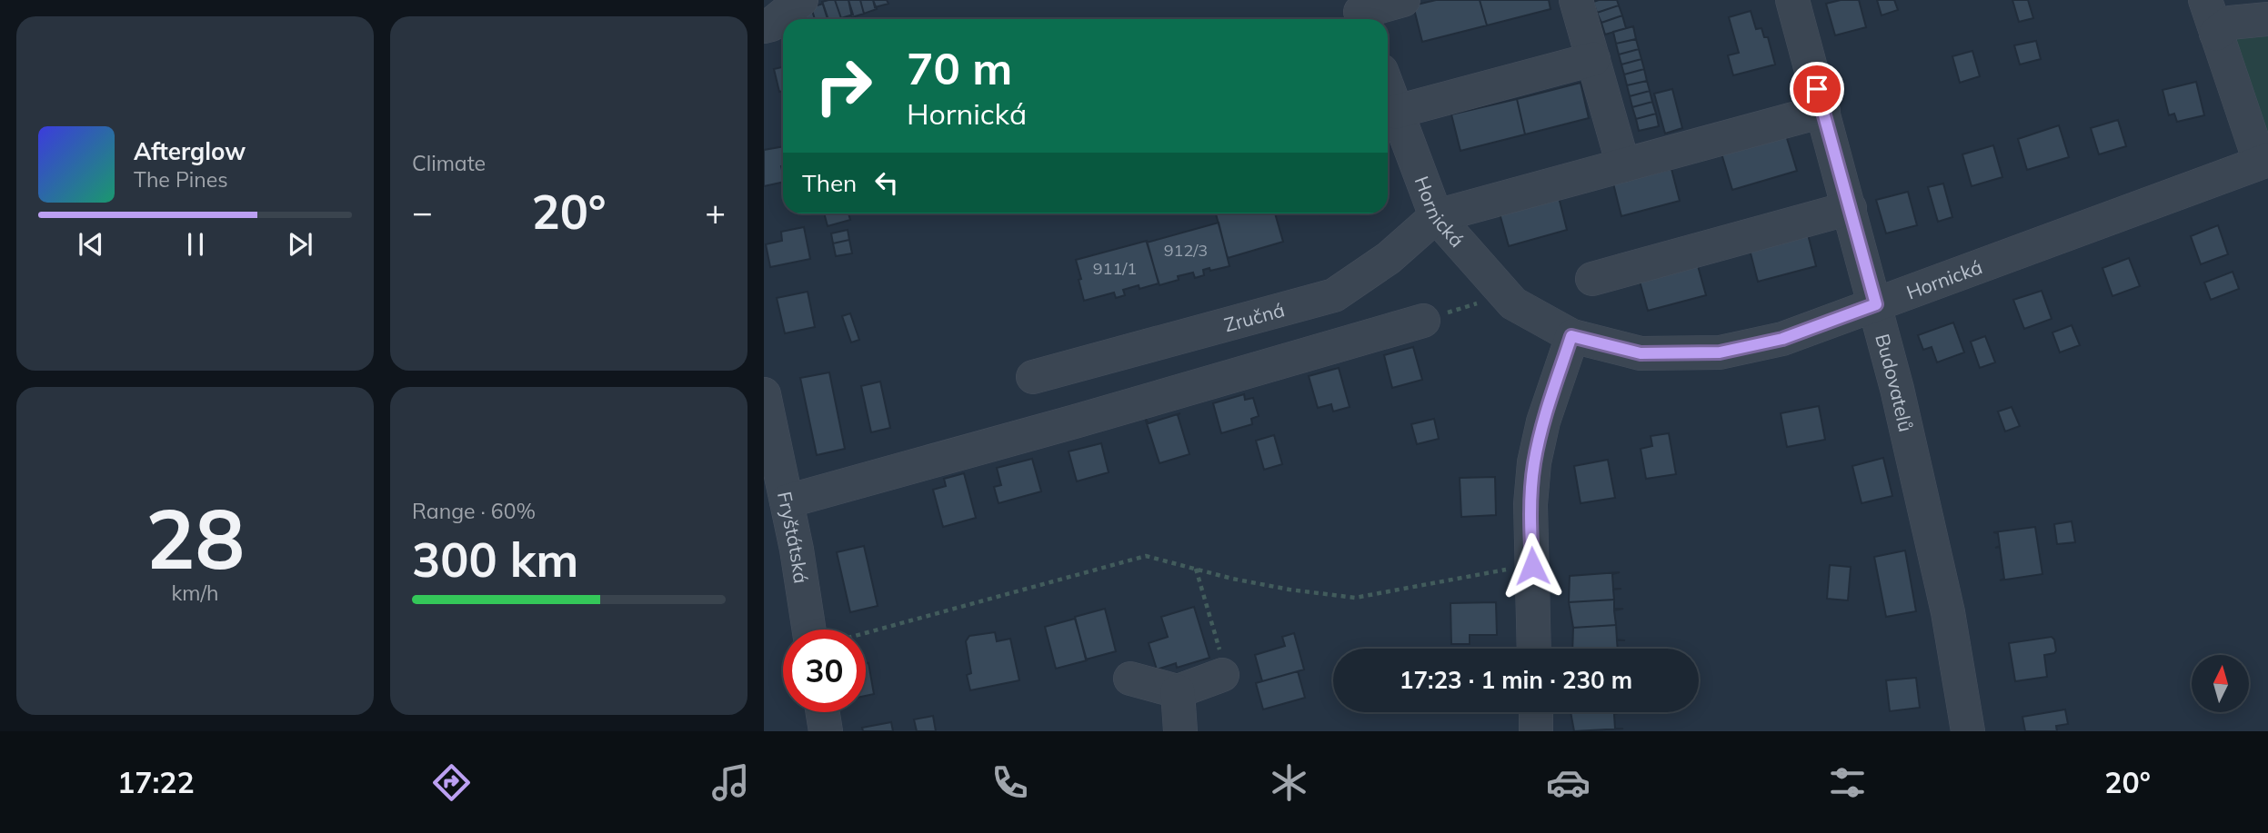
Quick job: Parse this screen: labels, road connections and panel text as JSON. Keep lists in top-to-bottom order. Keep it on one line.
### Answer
{"streets":{"street":["Hornická","Zručná","Budovatelů","Fryštátská"]},"crossings":[["Hornická","Zručná"],["Hornická","Budovatelů"]],"house_numbers":["912/3","911/1"],"north":"top","page":{"tile":["Climate",["28","km/h"],["Range · 60%","300 km"]],"turn":["70 m","Hornická"],"song":["Afterglow","The Pines"],"then":"Then","heat":["−","20°","+"],"limit":"30","trip":"17:23 · 1 min · 230 m","tabs":["17:22","20°"]}}
